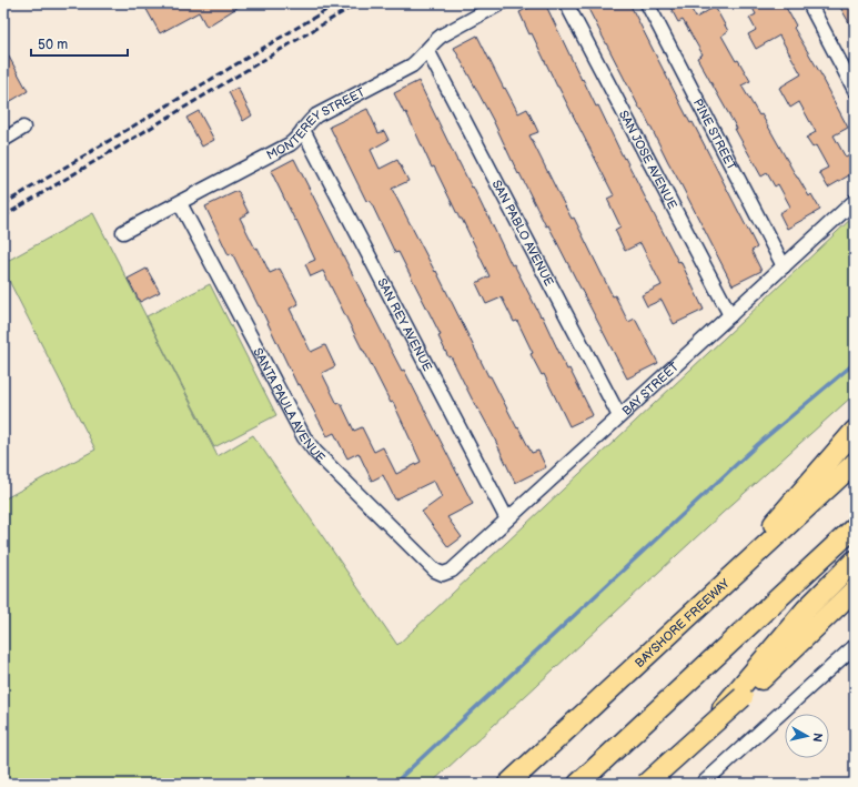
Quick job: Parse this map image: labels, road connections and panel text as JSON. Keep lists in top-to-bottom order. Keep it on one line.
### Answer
{"streets":{"highway":["BAYSHORE FREEWAY"],"street":["MONTEREY STREET","PINE STREET","SAN JOSE AVENUE","SAN PABLO AVENUE","SAN REY AVENUE","BAY STREET","SANTA PAULA AVENUE"]},"crossings":[["MONTEREY STREET","SAN PABLO AVENUE"],["MONTEREY STREET","SAN REY AVENUE"],["MONTEREY STREET","SANTA PAULA AVENUE"],["PINE STREET","BAY STREET"],["SAN JOSE AVENUE","BAY STREET"],["SAN PABLO AVENUE","BAY STREET"],["SAN REY AVENUE","BAY STREET"],["BAY STREET","SANTA PAULA AVENUE"]],"scale_bar":"50 m","north":"right"}
